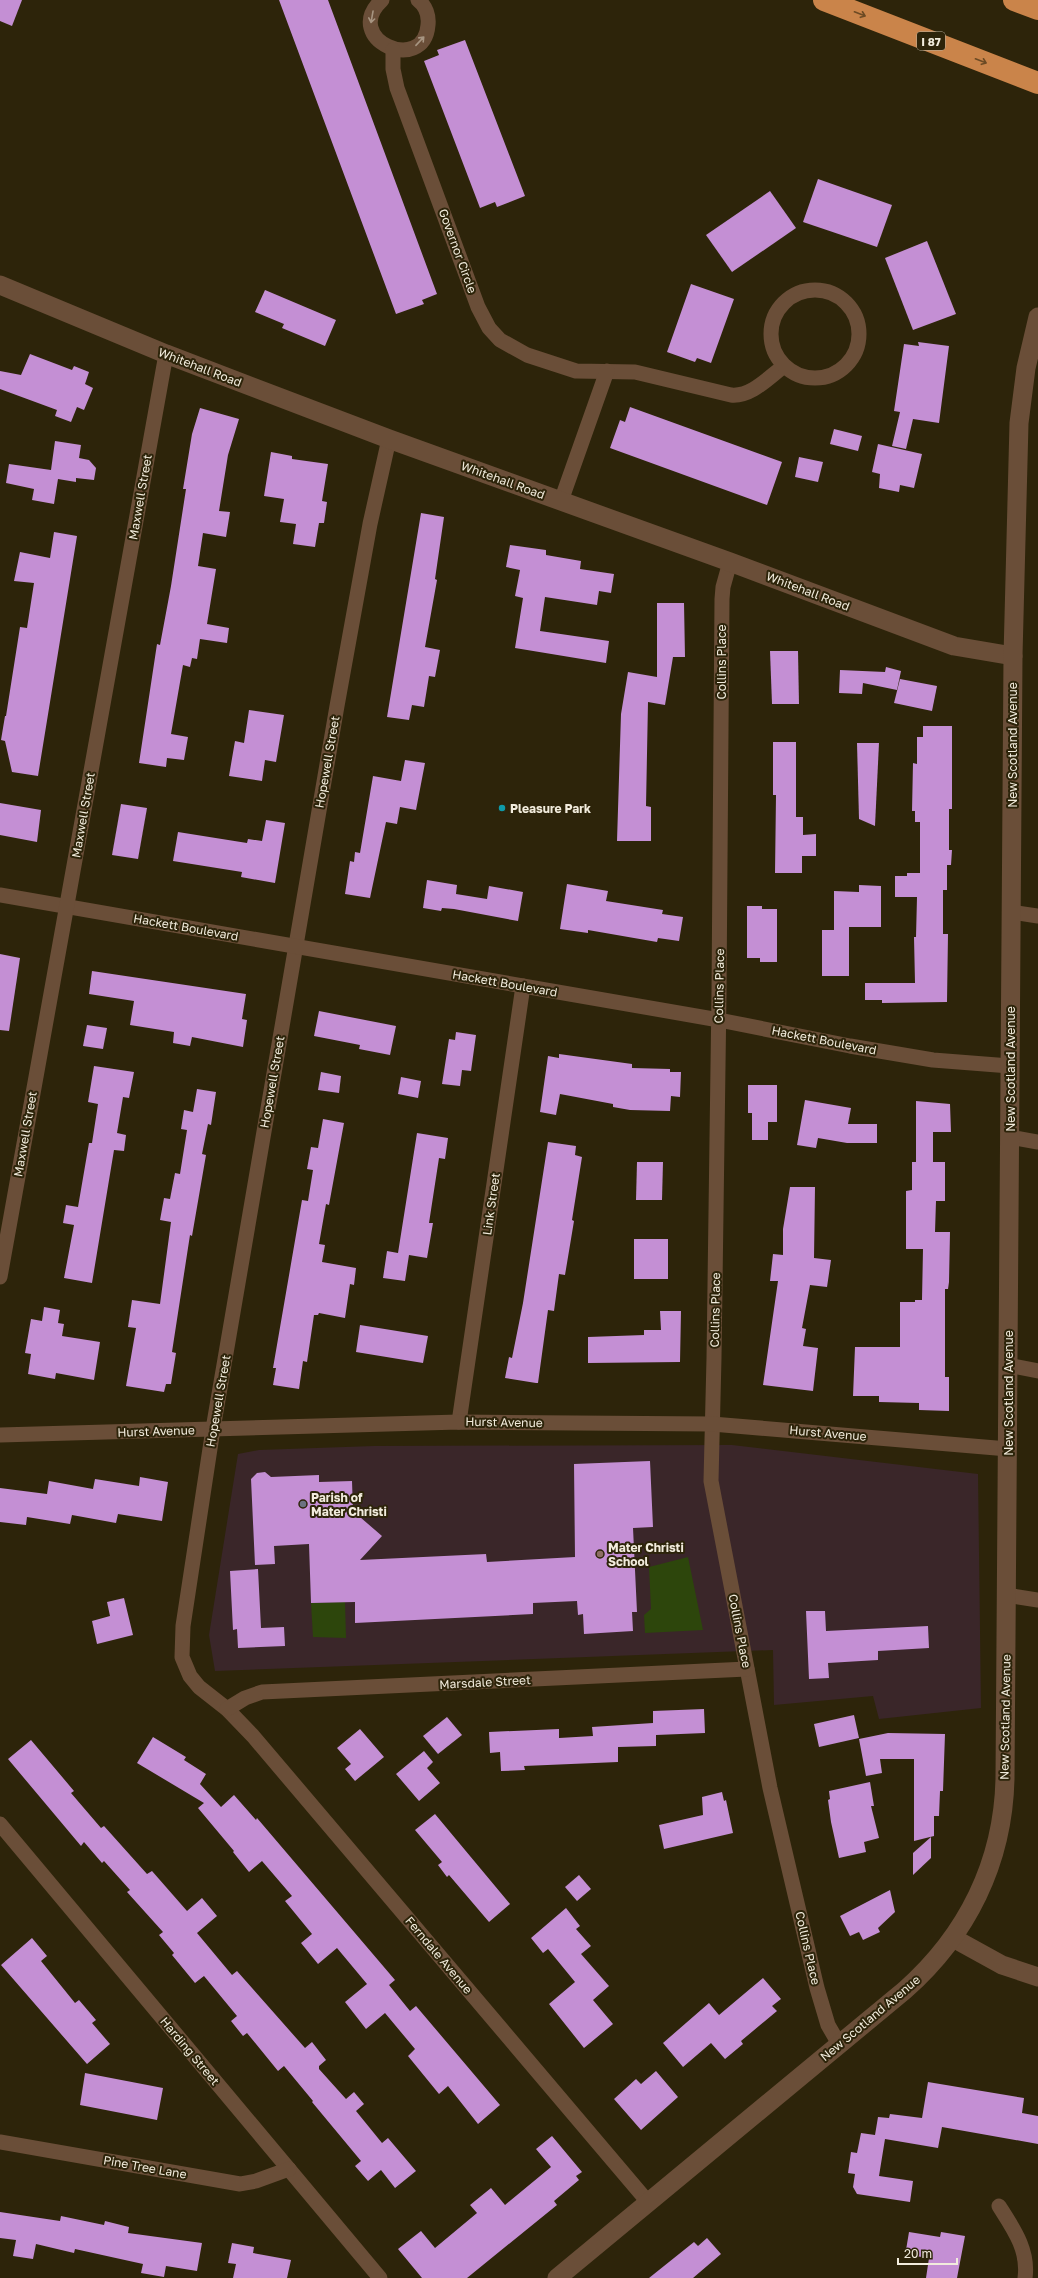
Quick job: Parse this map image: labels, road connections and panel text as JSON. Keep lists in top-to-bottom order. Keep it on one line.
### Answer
{"streets":{"highway":["I 87"],"street":["Governor Circle","Whitehall Road","Maxwell Street","Collins Place","New Scotland Avenue","Hopewell Street","Hackett Boulevard","Link Street","Hurst Avenue","Marsdale Street","Ferndale Avenue","Harding Street","Pine Tree Lane"]},"crossings":[["Whitehall Road","Maxwell Street"],["Whitehall Road","Collins Place"],["Whitehall Road","New Scotland Avenue"],["Whitehall Road","Hopewell Street"],["Maxwell Street","Hackett Boulevard"],["Collins Place","New Scotland Avenue"],["Collins Place","Hackett Boulevard"],["Collins Place","Hurst Avenue"],["Collins Place","Marsdale Street"],["New Scotland Avenue","Hackett Boulevard"],["New Scotland Avenue","Hurst Avenue"],["New Scotland Avenue","Ferndale Avenue"],["Hopewell Street","Hackett Boulevard"],["Hopewell Street","Hurst Avenue"],["Hopewell Street","Marsdale Street"],["Hopewell Street","Ferndale Avenue"],["Hackett Boulevard","Link Street"],["Link Street","Hurst Avenue"],["Marsdale Street","Ferndale Avenue"],["Harding Street","Pine Tree Lane"]],"places":["Pleasure Park","Parish of Mater Christi","Mater Christi School"],"scale_bar":"20 m"}
